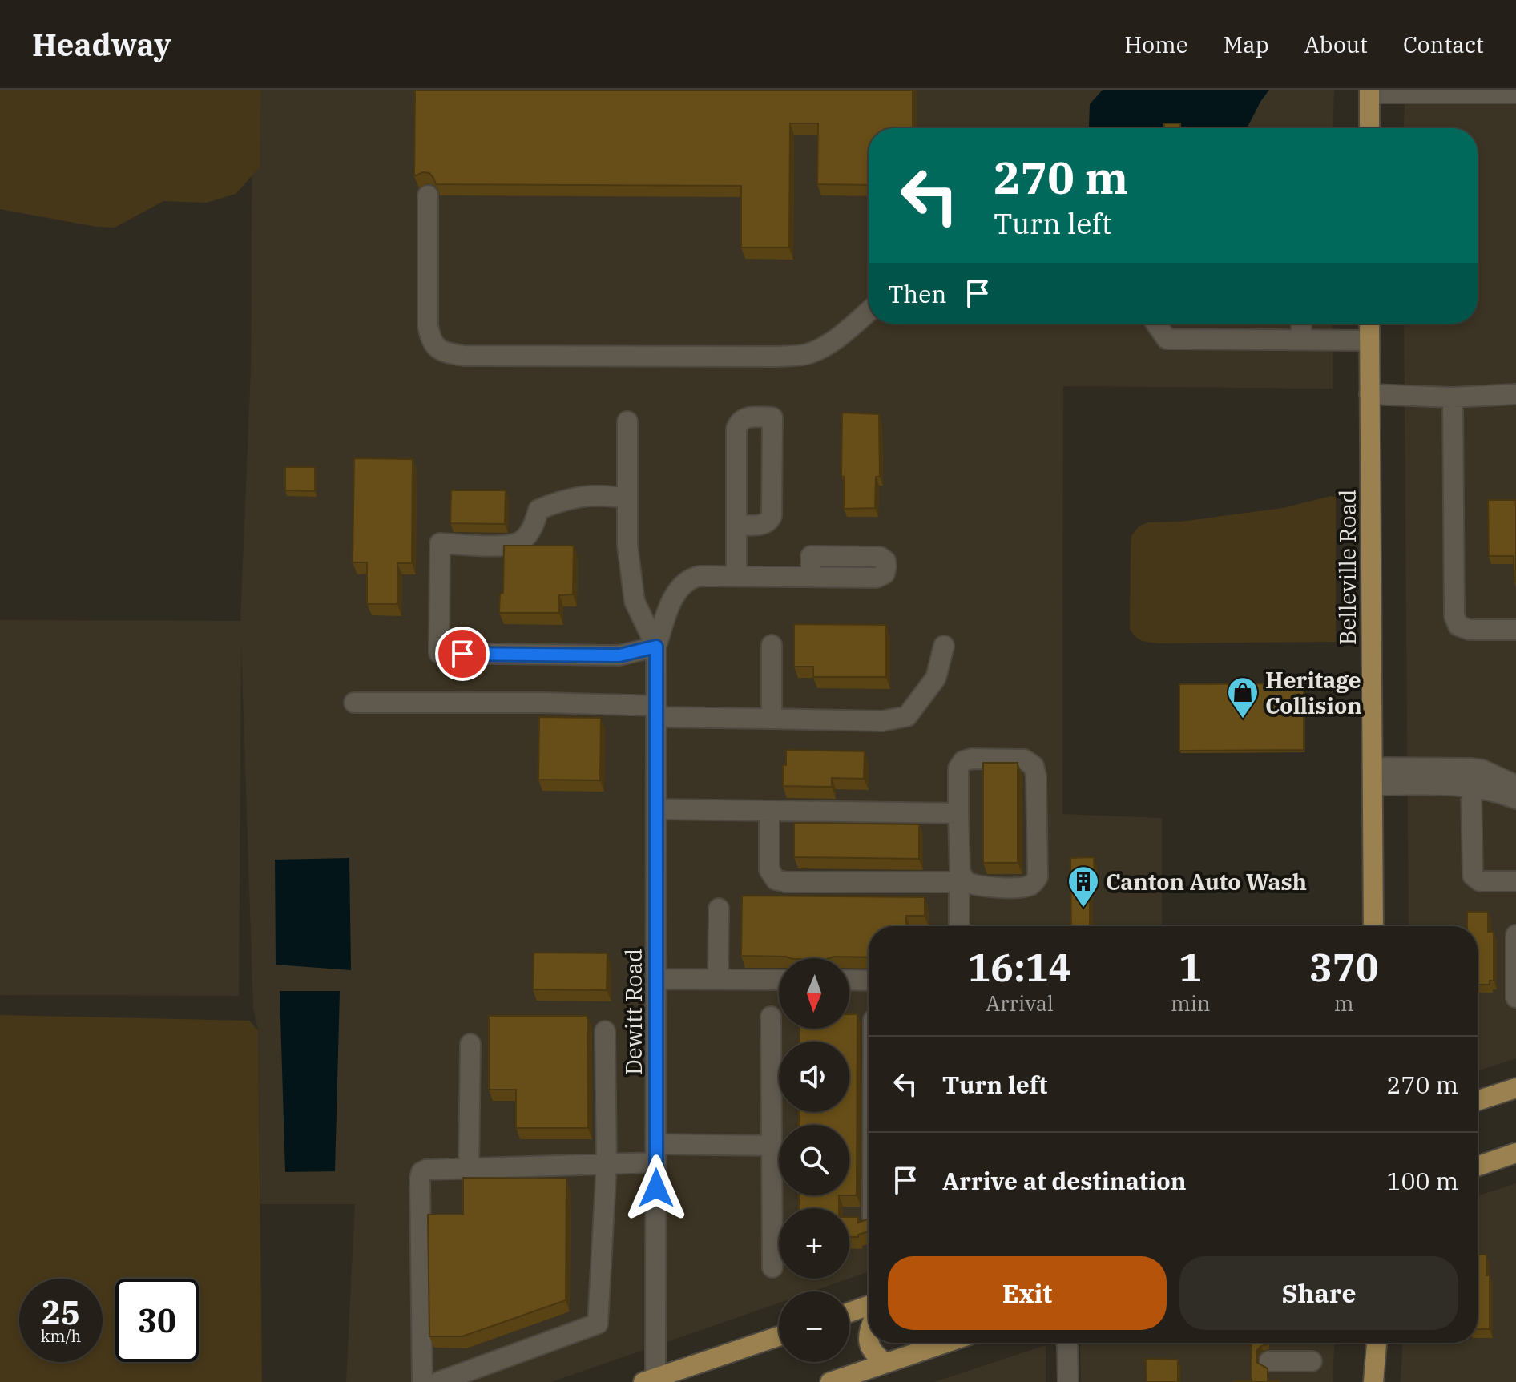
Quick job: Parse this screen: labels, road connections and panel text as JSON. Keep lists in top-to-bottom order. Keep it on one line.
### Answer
{"streets":{"main road":["Belleville Road"],"street":["Dewitt Road"]},"places":{"shop":["Heritage Collision"],"building":["Canton Auto Wash"]},"north":"bottom","page":{"header":"Headway","nav":["Home","Map","About","Contact"],"turn":["270 m","Turn left"],"then":"Then","eta":["16:14","Arrival","1","min","370","m"],"map_buttons":["+","−"],"list":[{"name":"Turn left","value":"270 m"},{"name":"Arrive at destination","value":"100 m"}],"buttons":["Exit","Share"],"speed":"25 km/h","limit":"30"}}
